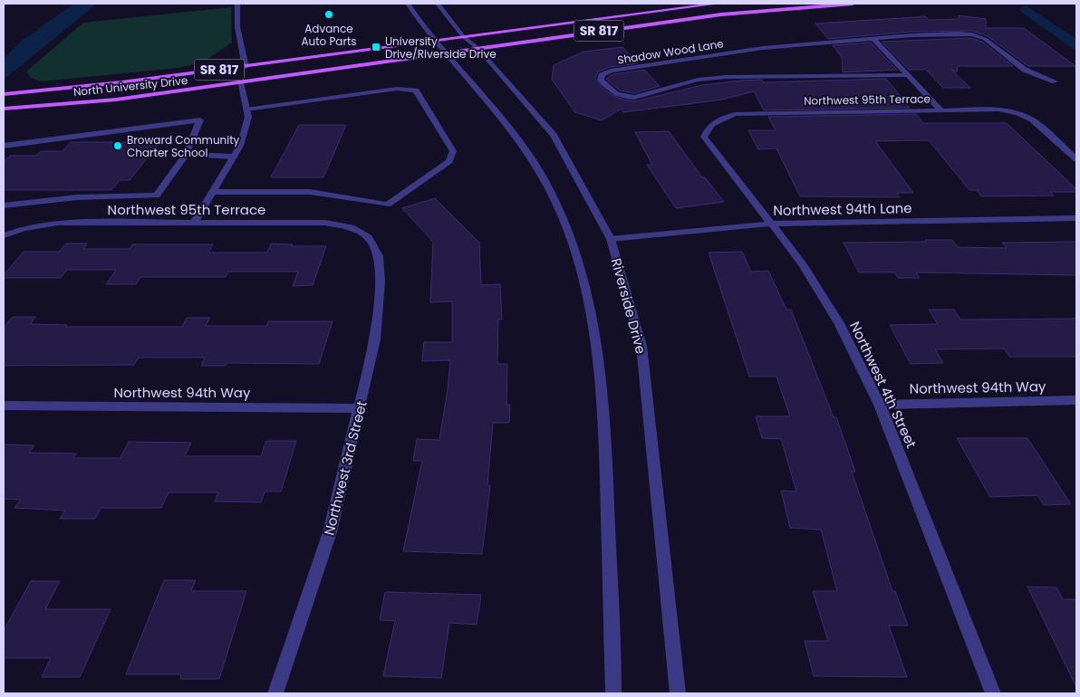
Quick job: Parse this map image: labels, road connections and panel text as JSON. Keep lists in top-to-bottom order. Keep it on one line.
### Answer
{"streets":{"main road":["SR 817","North University Drive"],"street":["Shadow Wood Lane","Northwest 95th Terrace","Northwest 94th Lane","Riverside Drive","Northwest 4th Street","Northwest 94th Way","Northwest 3rd Street"]},"crossings":[["North University Drive","Riverside Drive"],["Northwest 95th Terrace","Northwest 4th Street"],["Northwest 95th Terrace","Northwest 3rd Street"],["Northwest 94th Lane","Riverside Drive"],["Northwest 94th Lane","Northwest 4th Street"],["Northwest 4th Street","Northwest 94th Way"],["Northwest 94th Way","Northwest 3rd Street"]],"places":{"other":["Advance Auto Parts","Broward Community Charter School"],"transit":["University Drive/Riverside Drive"]}}
